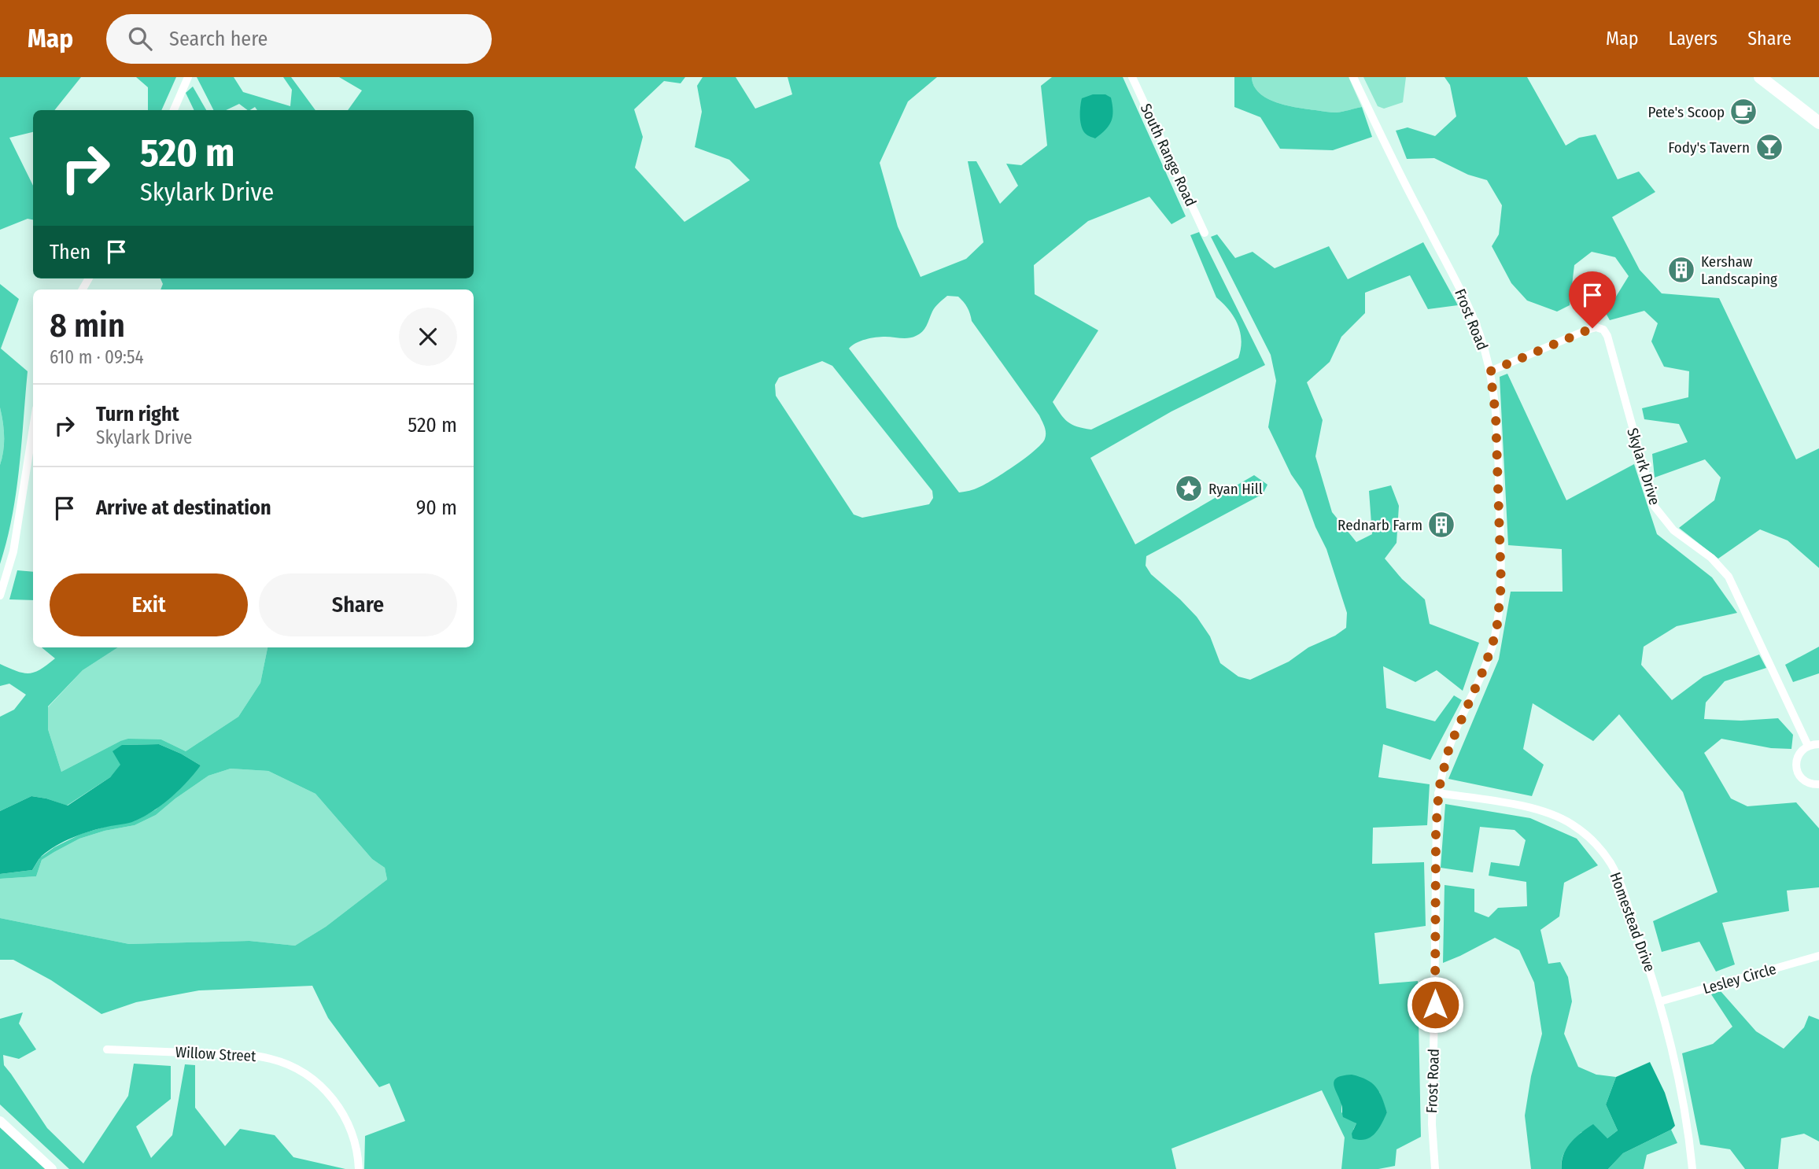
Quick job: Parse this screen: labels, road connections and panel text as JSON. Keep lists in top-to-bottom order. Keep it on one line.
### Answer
{"streets":{"street":["South Range Road","Frost Road","Skylark Drive","Homestead Drive","Lesley Circle","Willow Street"]},"crossings":[["Frost Road","Skylark Drive"],["Frost Road","Homestead Drive"],["Homestead Drive","Lesley Circle"]],"places":{"cafe":["Pete's Scoop"],"bar":["Fody's Tavern"],"building":["Kershaw Landscaping","Rednarb Farm"],"place":["Ryan Hill"]},"page":{"header":"Map","search":"Search here","nav":["Map","Layers","Share"],"turn":["520 m","Skylark Drive"],"then":"Then","heading":["8 min","610 m · 09:54"],"list":[{"name":"Turn right","note":"Skylark Drive","value":"520 m"},{"name":"Arrive at destination","value":"90 m"}],"buttons":["Exit","Share"]}}
